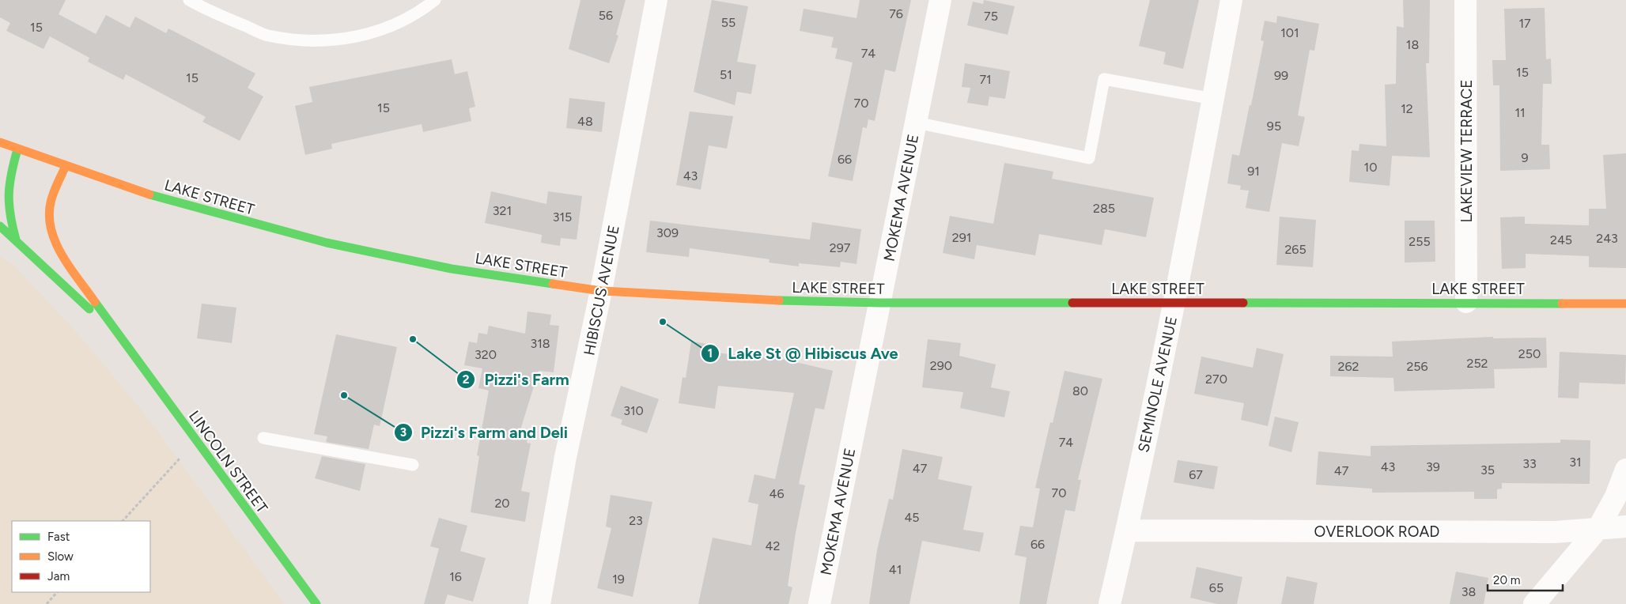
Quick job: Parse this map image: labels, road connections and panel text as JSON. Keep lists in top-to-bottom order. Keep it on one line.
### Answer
{"streets":{"street":["LAKEVIEW TERRACE","LAKE STREET","MOKEMA AVENUE","HIBISCUS AVENUE","SEMINOLE AVENUE","LINCOLN STREET","OVERLOOK ROAD"]},"crossings":[["LAKEVIEW TERRACE","LAKE STREET"],["LAKE STREET","MOKEMA AVENUE"],["LAKE STREET","HIBISCUS AVENUE"],["LAKE STREET","SEMINOLE AVENUE"],["LAKE STREET","LINCOLN STREET"],["SEMINOLE AVENUE","OVERLOOK ROAD"]],"places":["Lake St @ Hibiscus Ave","Pizzi's Farm","Pizzi's Farm and Deli"],"house_numbers":["76","56","75","55","17","15","101","18","74","15","51","99","15","71","70","15","12","11","48","95","9","66","10","91","43","285","321","315","309","291","243","245","255","297","265","318","250","320","252","290","262","256","270","80","310","74","31","33","43","39","47","35","47","67","70","46","20","45","23","66","42","41","16","19","65","38"],"legend":["Fast","Slow","Jam"],"scale_bar":"20 m"}
